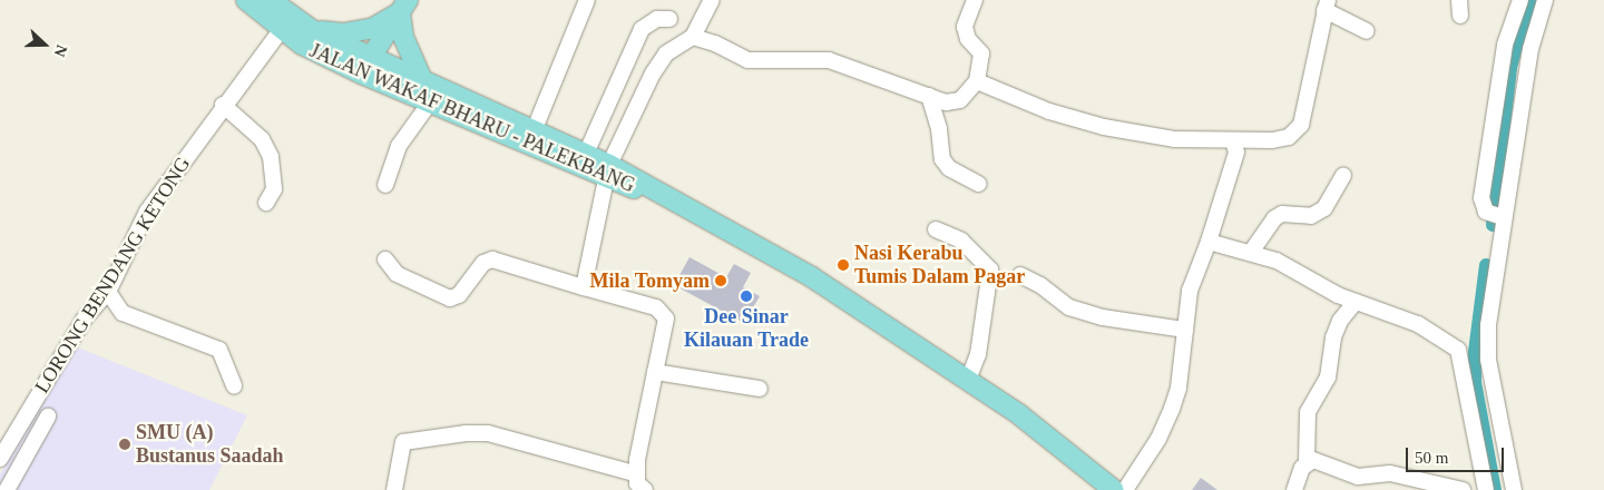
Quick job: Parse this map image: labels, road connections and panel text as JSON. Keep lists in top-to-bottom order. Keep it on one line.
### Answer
{"streets":{"main road":["JALAN WAKAF BHARU - PALEKBANG"],"street":["LORONG BENDANG KETONG"]},"crossings":[["JALAN WAKAF BHARU - PALEKBANG","LORONG BENDANG KETONG"]],"places":["Nasi Kerabu Tumis Dalam Pagar","Mila Tomyam","Dee Sinar Kilauan Trade","SMU (A) Bustanus Saadah"],"scale_bar":"50 m","north":"right"}
